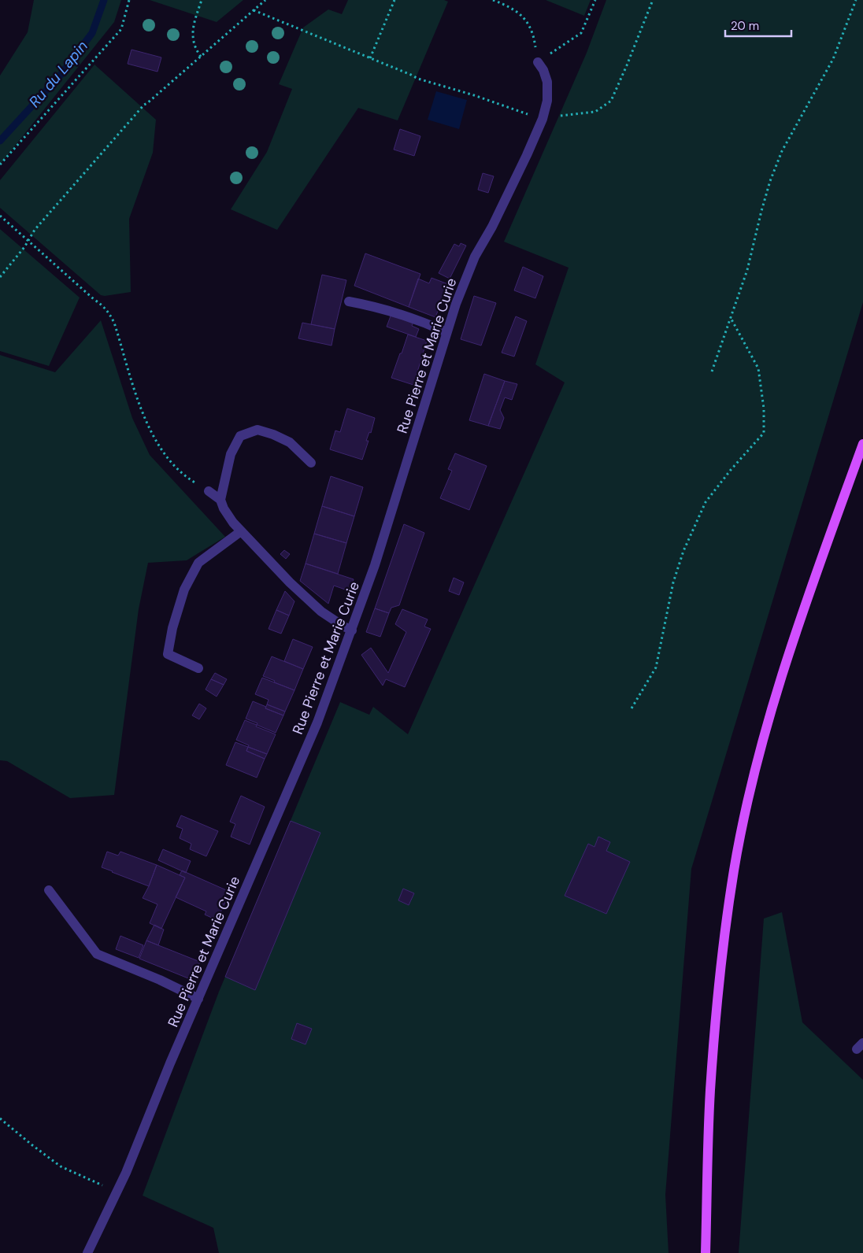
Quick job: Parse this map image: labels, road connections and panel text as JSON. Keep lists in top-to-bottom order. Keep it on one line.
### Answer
{"streets":{"street":["Rue Pierre et Marie Curie"]},"water":["Ru du Lapin"],"scale_bar":"20 m"}
